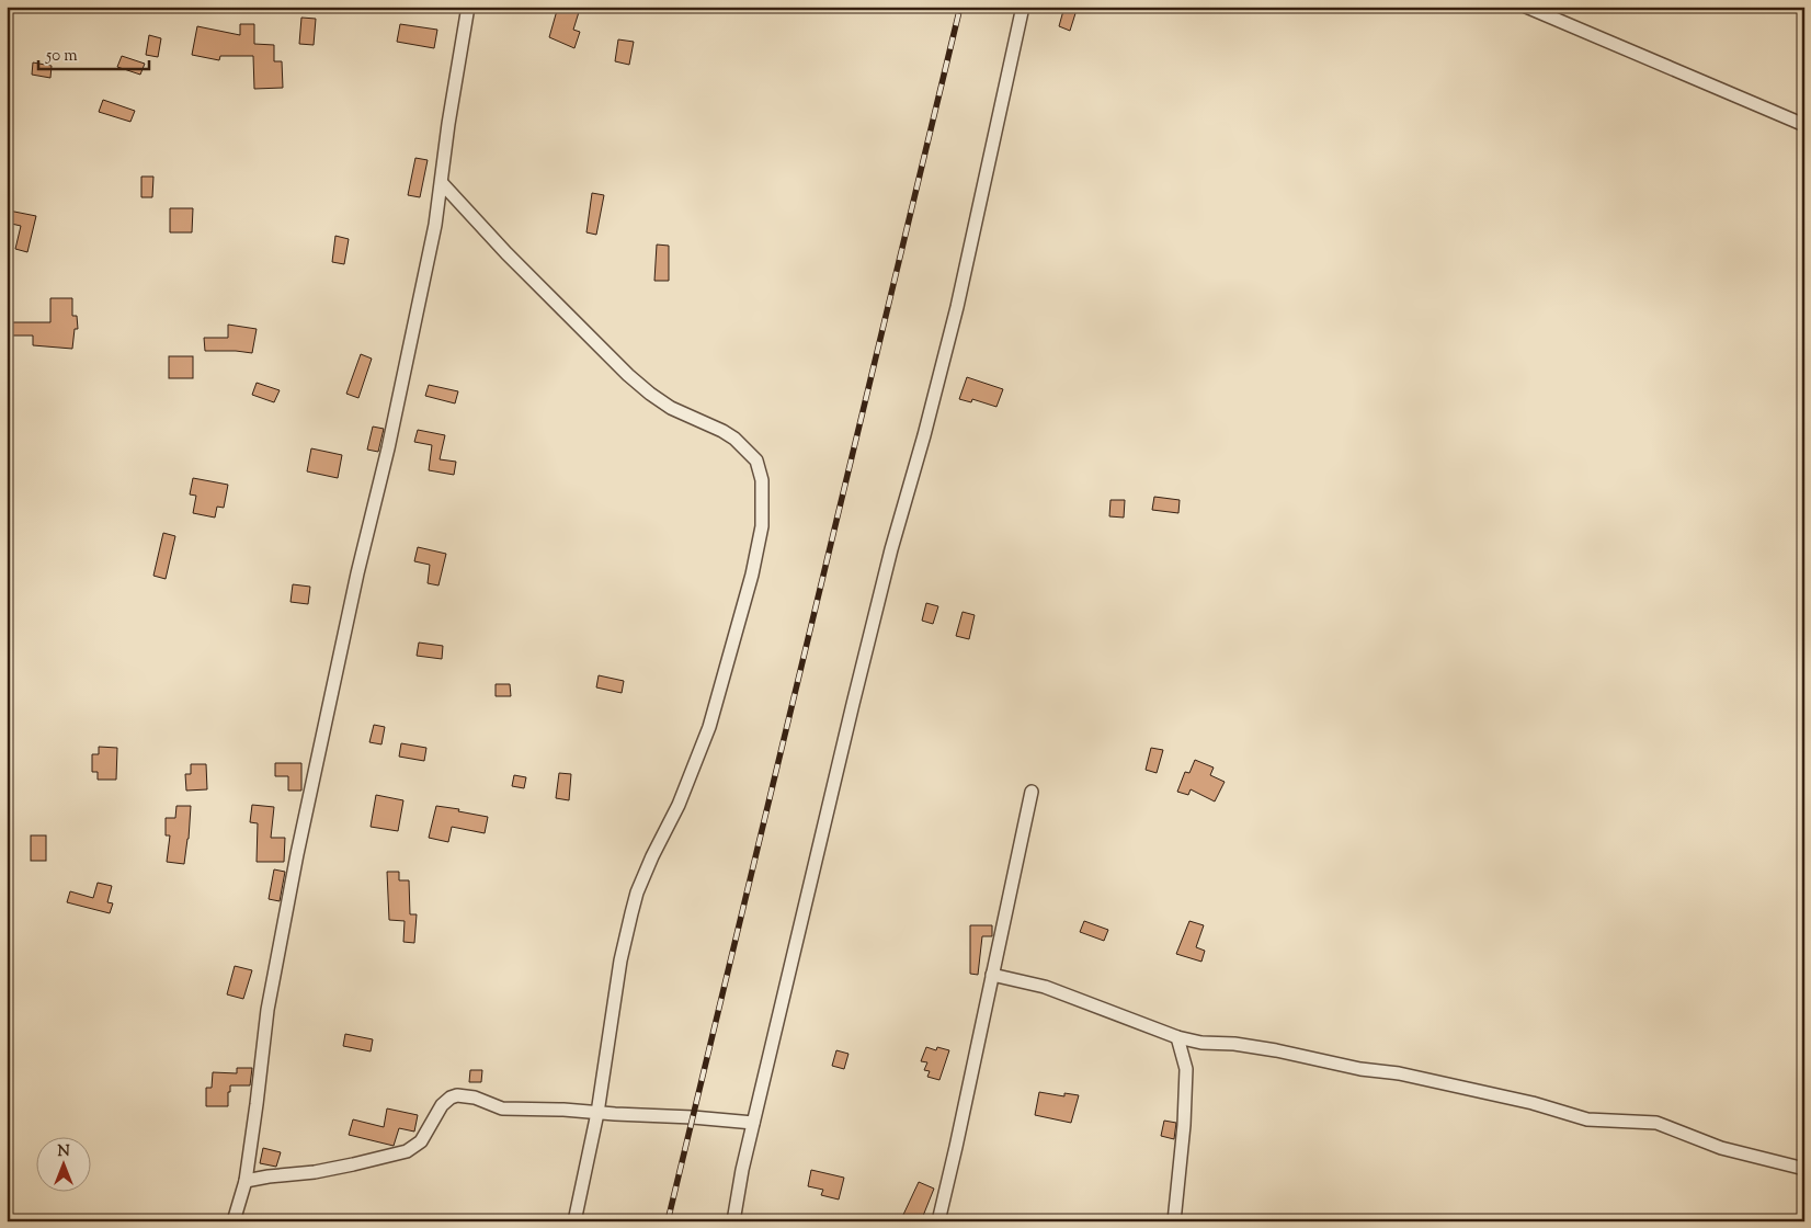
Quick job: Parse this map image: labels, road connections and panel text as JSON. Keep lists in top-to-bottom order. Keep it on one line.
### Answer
{"scale_bar":"50 m","north":"top"}
